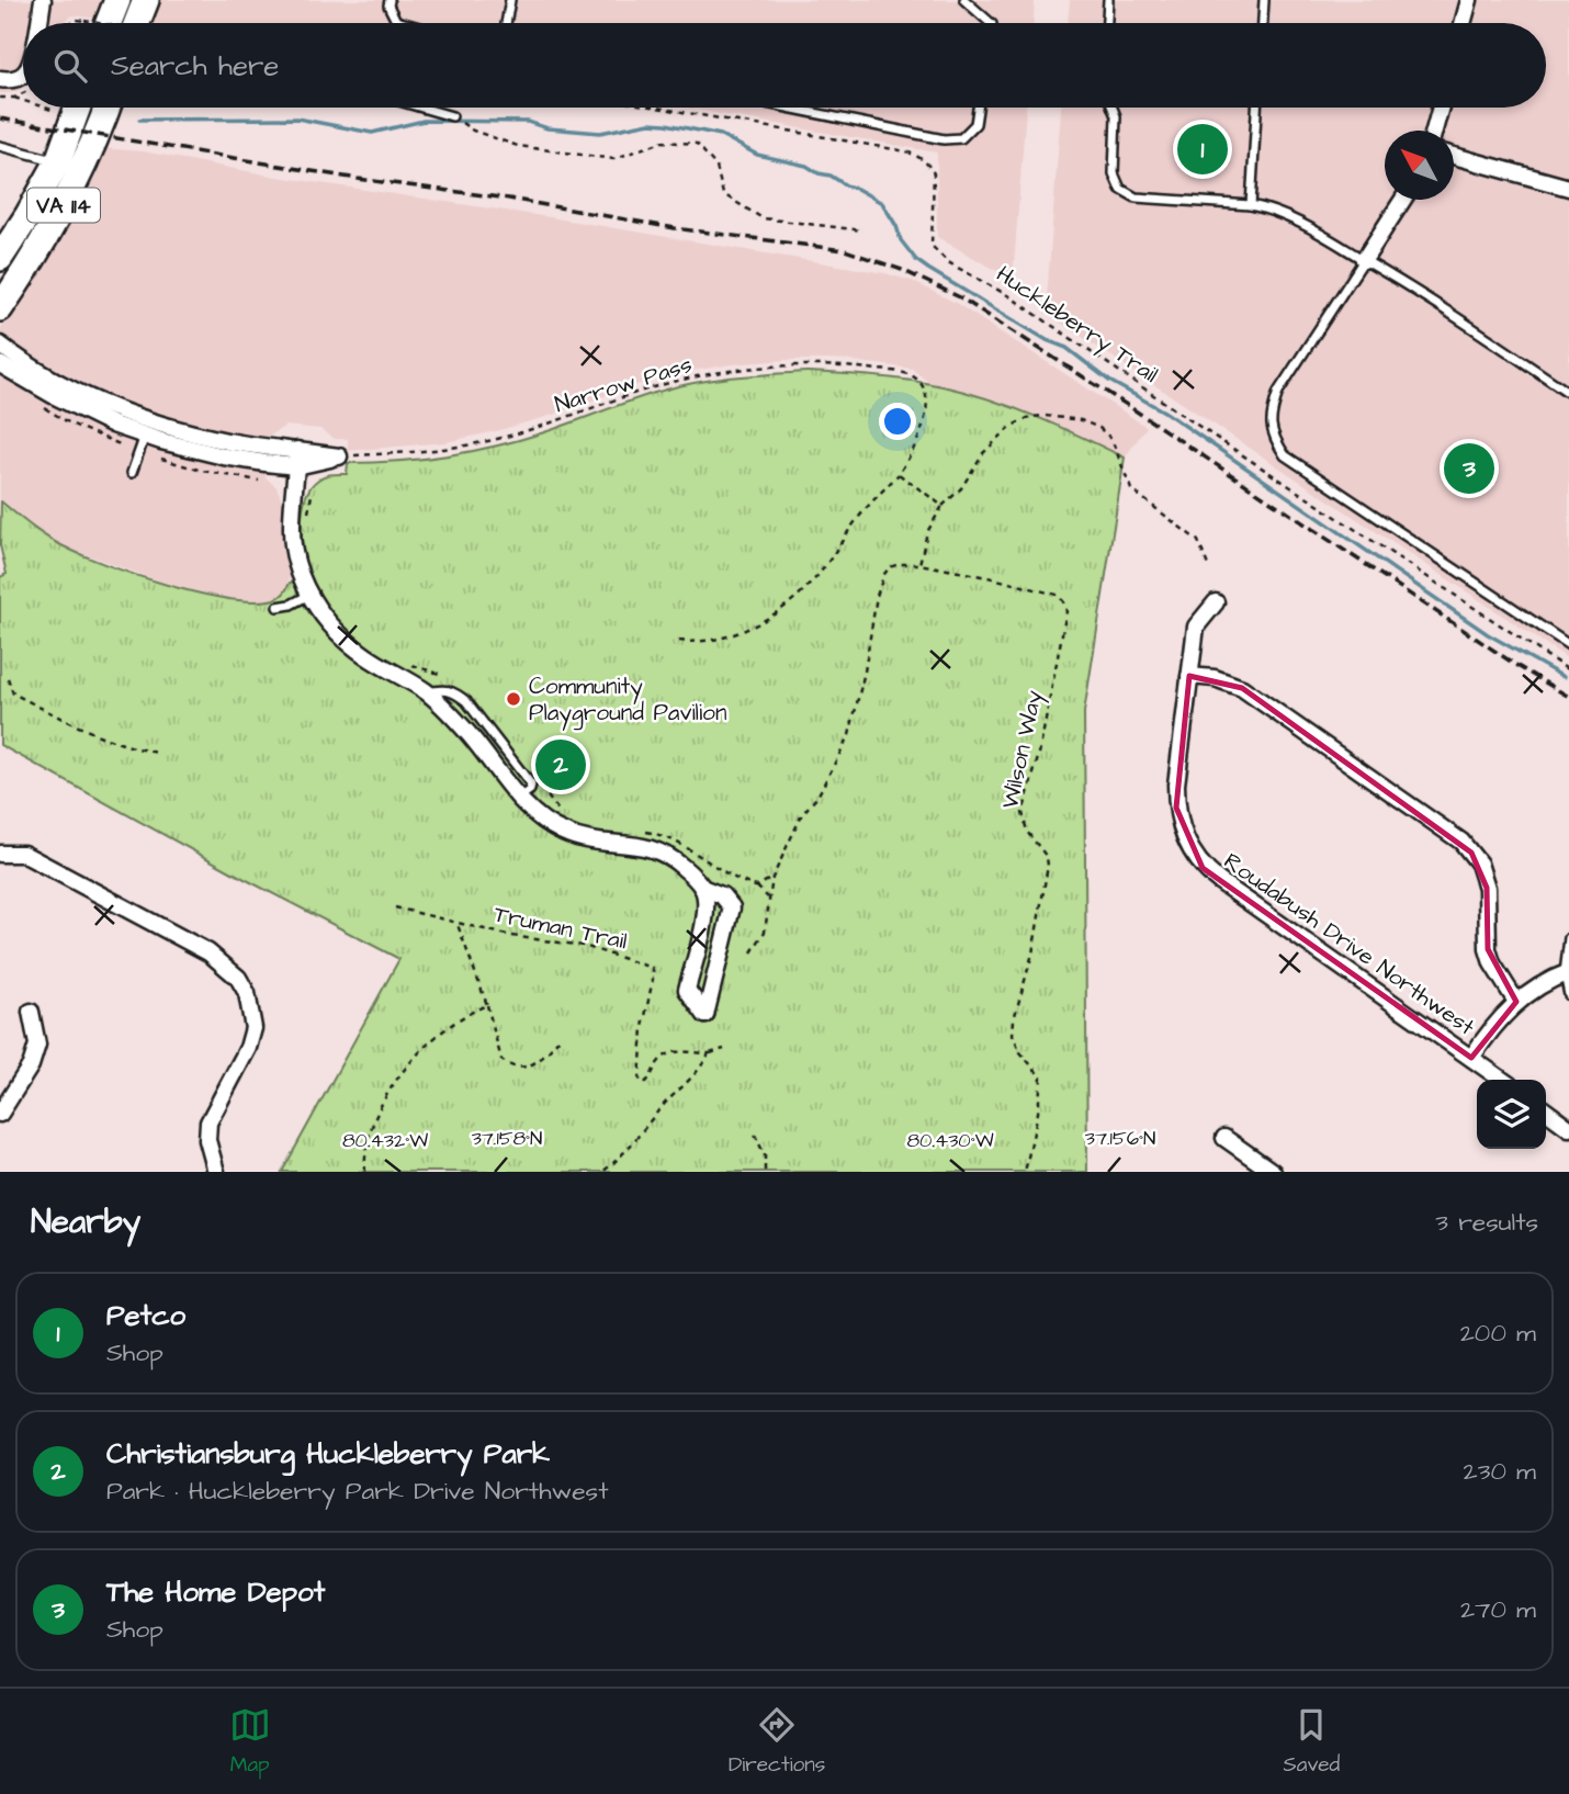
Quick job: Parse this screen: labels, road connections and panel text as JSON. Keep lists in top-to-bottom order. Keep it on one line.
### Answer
{"streets":{"main road":["VA 114"],"street":["Roudabush Drive Northwest"],"path":["Huckleberry Trail","Narrow Pass","Wilson Way","Truman Trail"]},"places":["Community Playground Pavilion"],"north":"top left","page":{"search":"Search here","pins":["1","3","2"],"heading":["Nearby","3 results"],"list":[{"mark":"1","name":"Petco","note":"Shop","value":"200 m"},{"mark":"2","name":"Christiansburg Huckleberry Park","note":"Park · Huckleberry Park Drive Northwest","value":"230 m"},{"mark":"3","name":"The Home Depot","note":"Shop","value":"270 m"}],"nav":["Map","Directions","Saved"]},"coordinates":["37.158°N","37.156°N","80.432°W","80.430°W"]}
